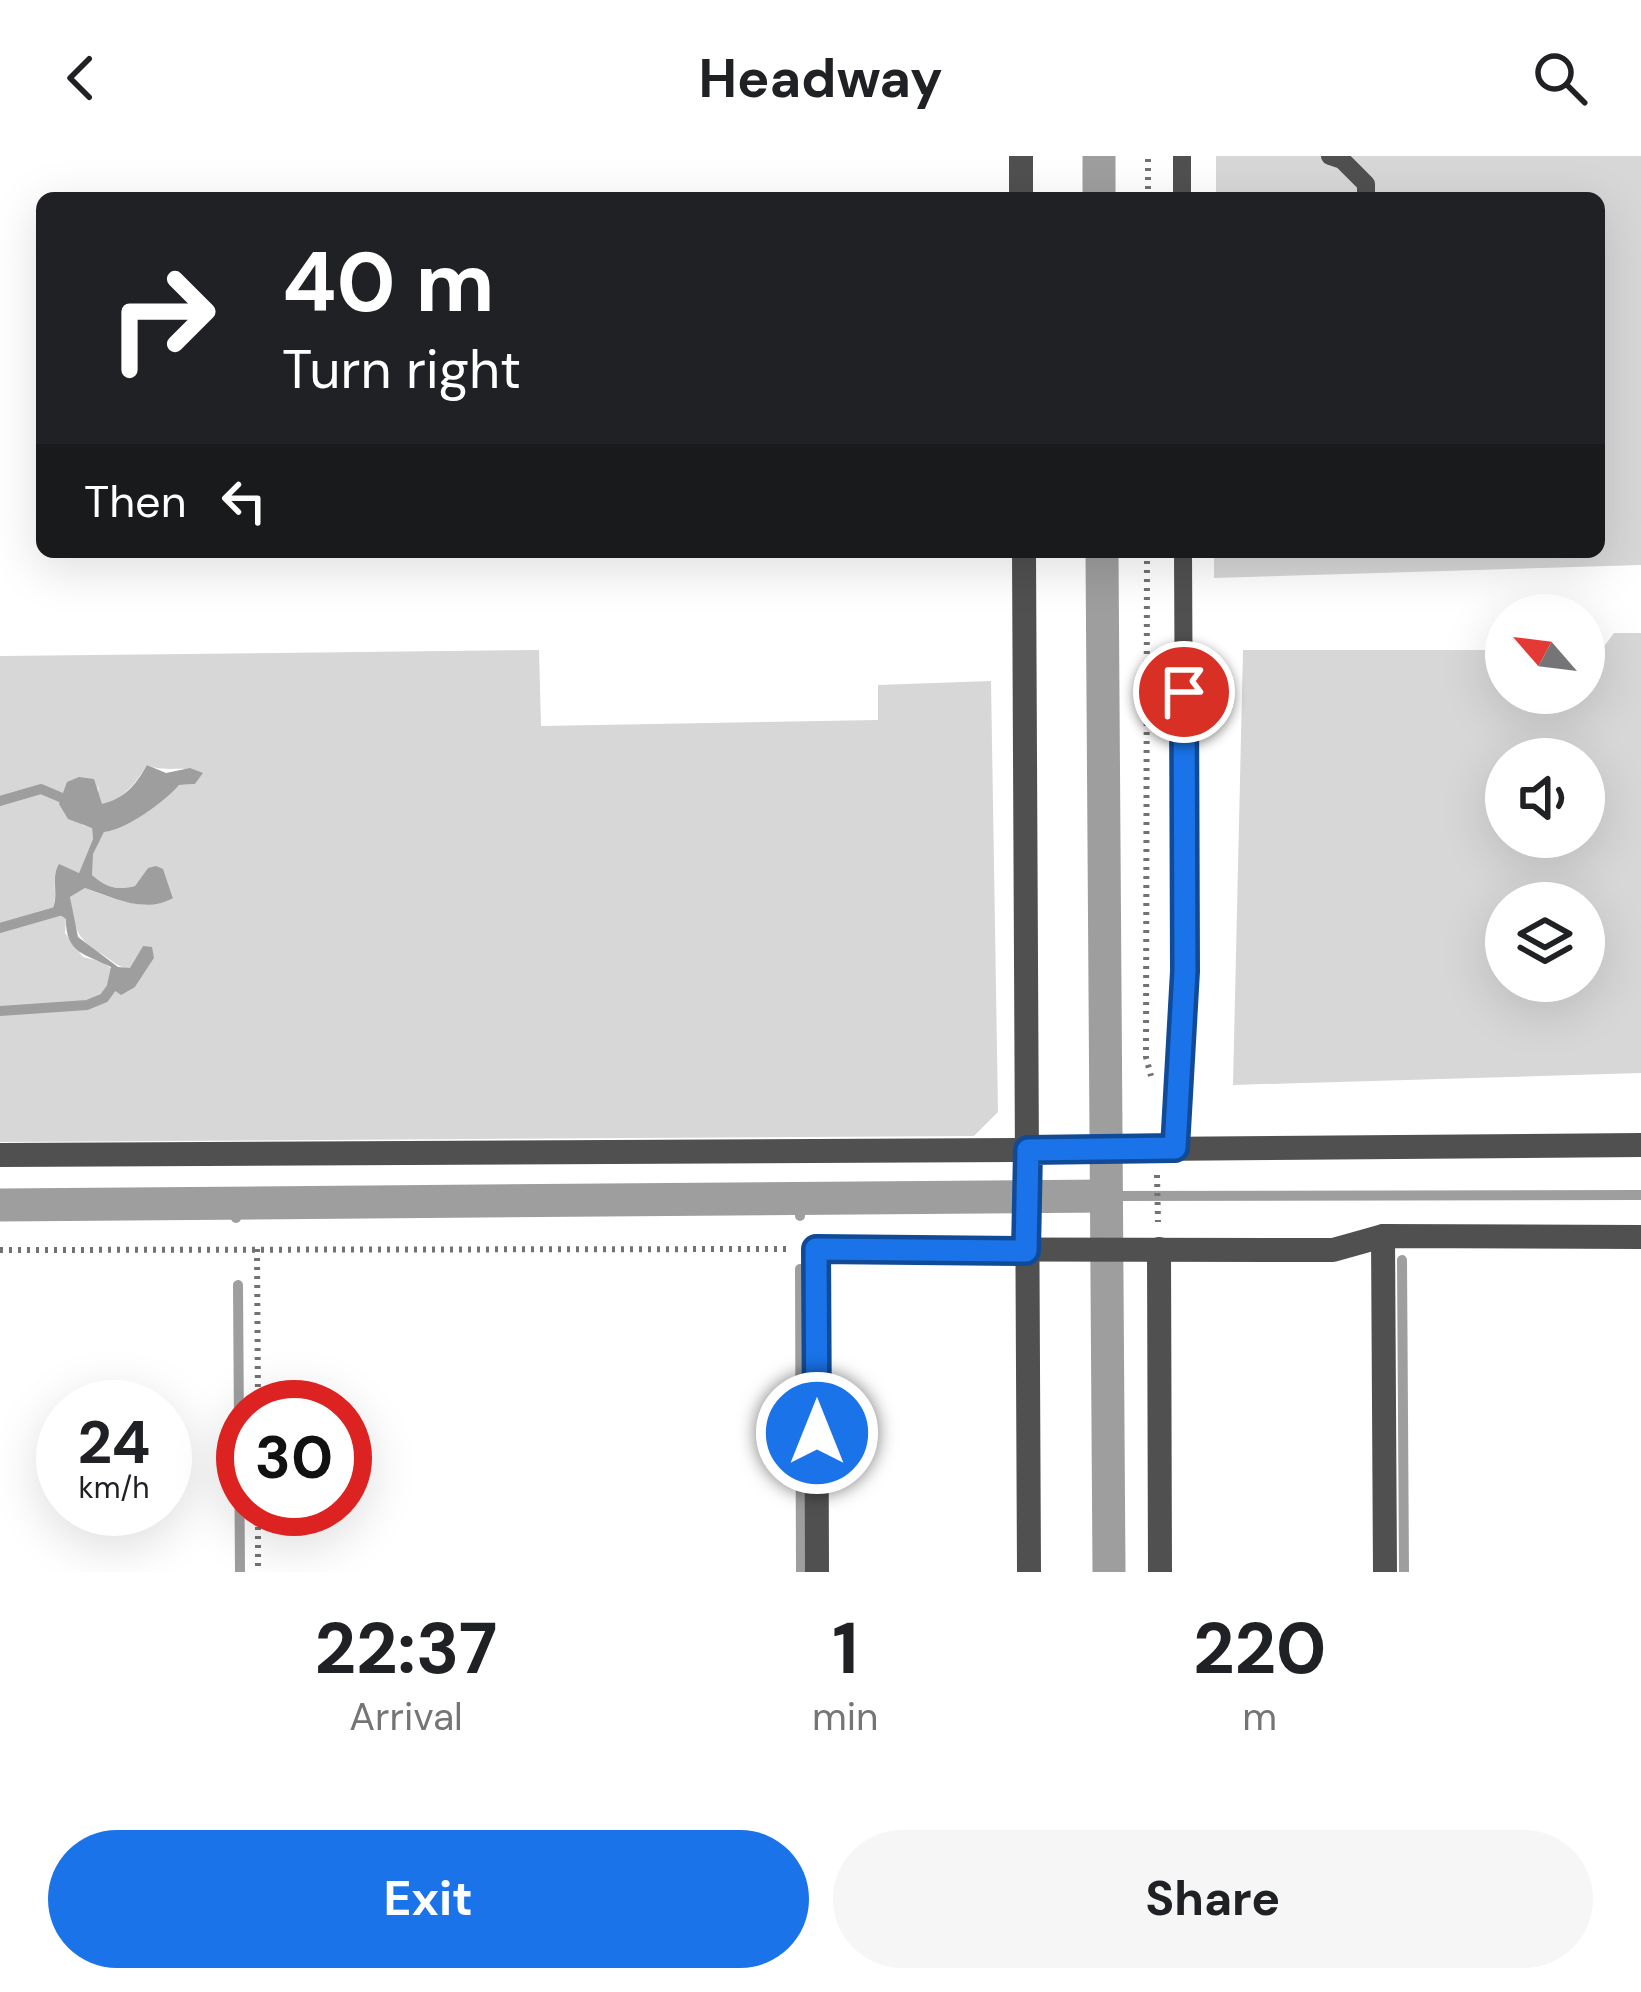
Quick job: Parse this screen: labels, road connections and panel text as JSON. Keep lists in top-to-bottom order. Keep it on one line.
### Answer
{"north":"top left","page":{"header":"Headway","turn":["40 m","Turn right"],"then":"Then","speed":"24 km/h","limit":"30","eta":["22:37","Arrival","1","min","220","m"],"buttons":["Exit","Share"]}}
